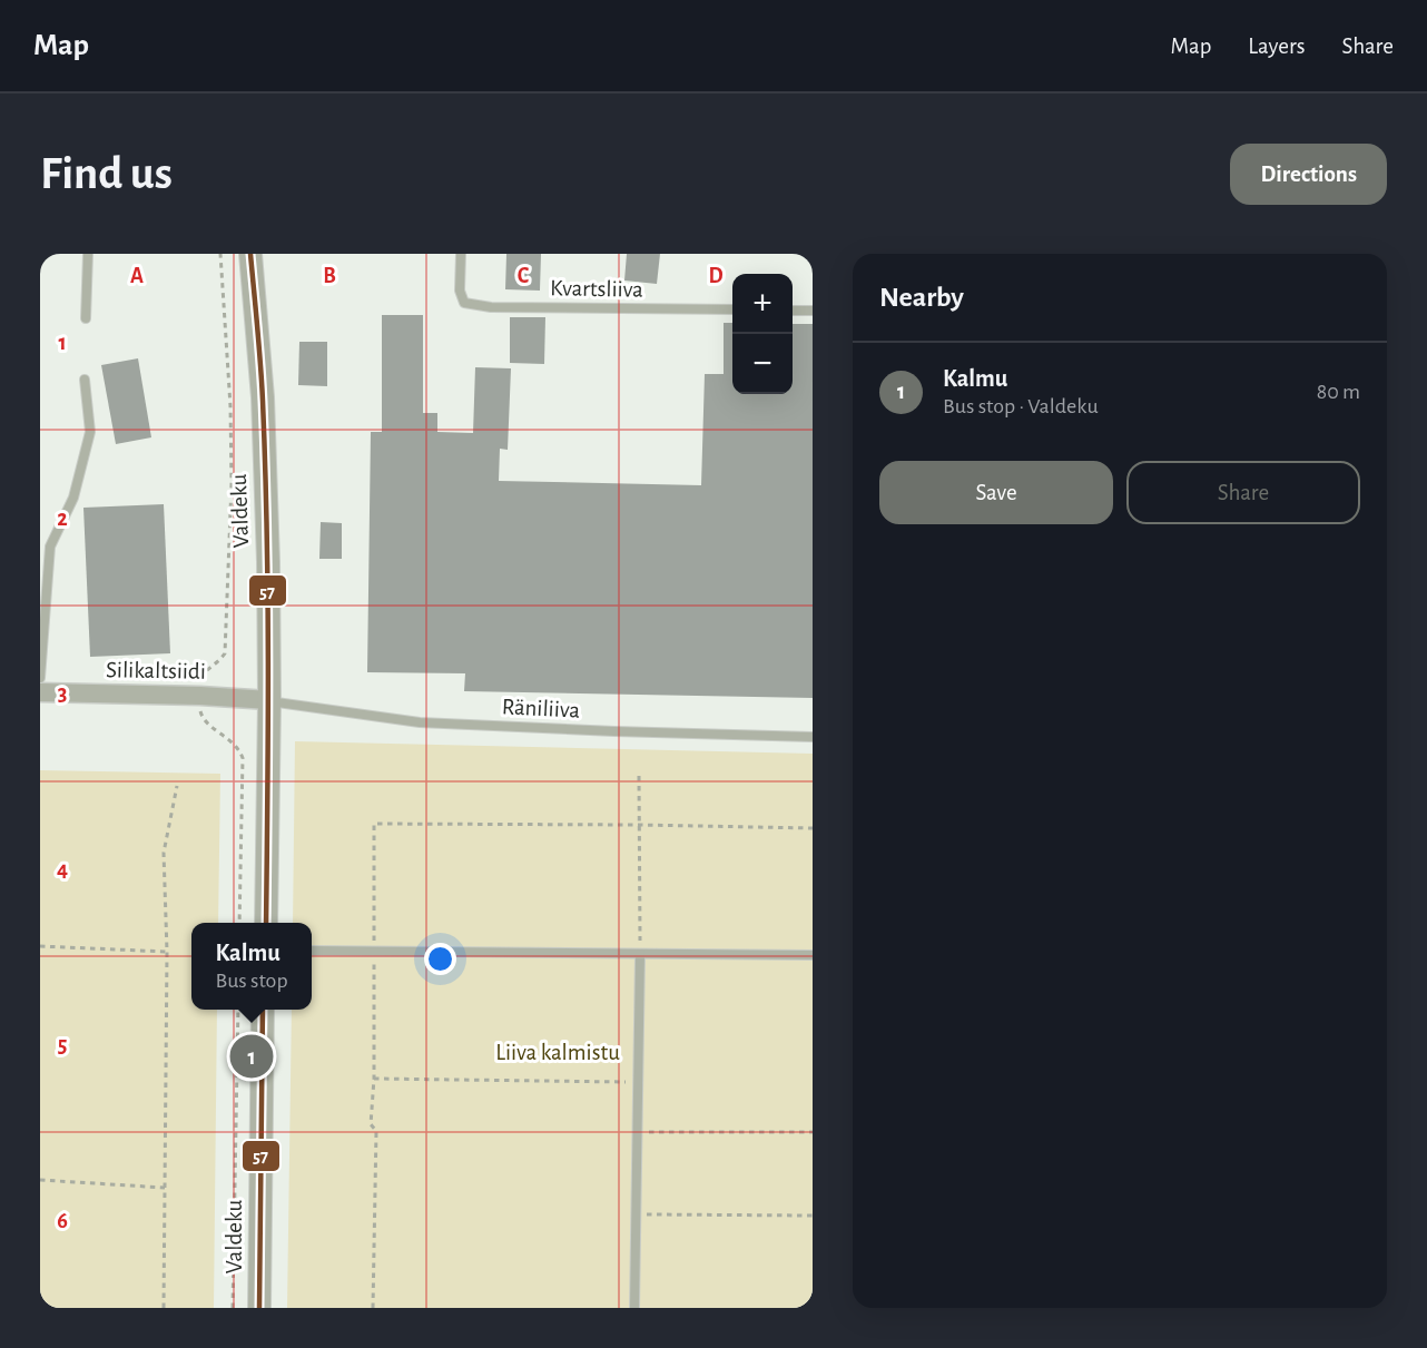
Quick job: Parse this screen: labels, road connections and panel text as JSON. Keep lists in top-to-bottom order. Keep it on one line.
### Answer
{"streets":{"street":["Valdeku","Silikaltsiidi"],"lane":["Kvartsliiva","Räniliiva"]},"crossings":[["Valdeku","Silikaltsiidi"],["Valdeku","Räniliiva"],["Silikaltsiidi","Räniliiva"]],"parks":["Liiva kalmistu"],"lines":["transit line 57"],"page":{"header":"Map","nav":["Map","Layers","Share"],"buttons":["Directions",["Save","Share"]],"title":"Find us","heading":"Nearby","map_buttons":["+","−"],"list":[{"mark":"1","name":"Kalmu","note":"Bus stop · Valdeku","value":"80 m"}],"popup":["Kalmu","Bus stop"],"pins":"1"},"grid":{"columns":["A","B","C","D"],"rows":["1","2","3","4","5","6"]}}
